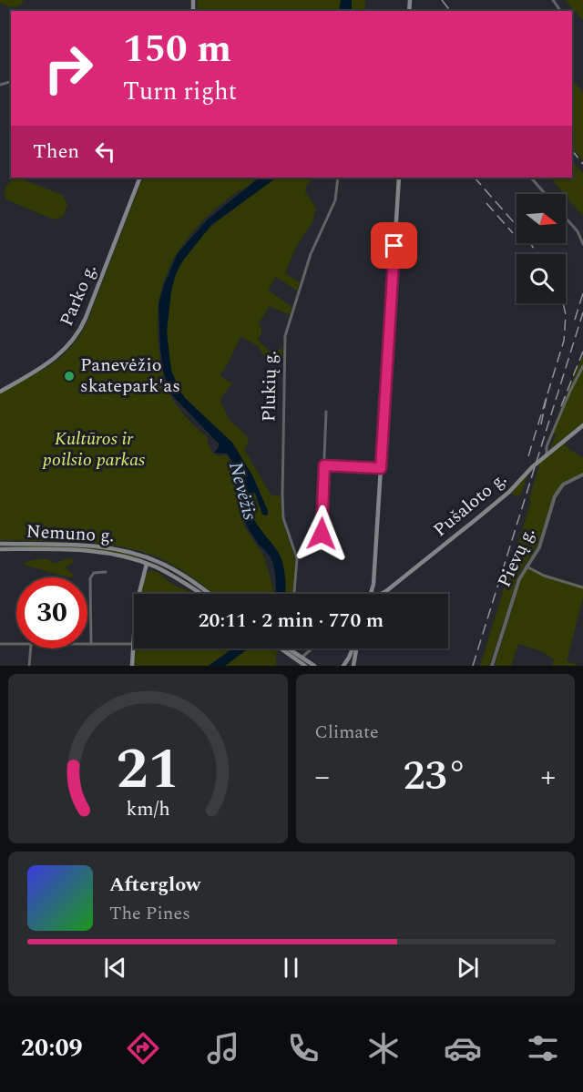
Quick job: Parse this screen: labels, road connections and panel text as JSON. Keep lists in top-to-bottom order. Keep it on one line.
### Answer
{"streets":{"main road":["Parko g.","Pušaloto g.","Nemuno g."],"street":["Plukių g.","Pievų g."]},"water":["Nevėžis"],"parks":["Kultūros ir poilsio parkas"],"places":["Panevėžio skatepark'as"],"north":"right","page":{"turn":["150 m","Turn right"],"then":"Then","limit":"30","trip":"20:11 · 2 min · 770 m","tile":"Climate","heat":["−","23°","+"],"song":["Afterglow","The Pines"],"tabs":"20:09","gauge":["21","km/h"]}}
